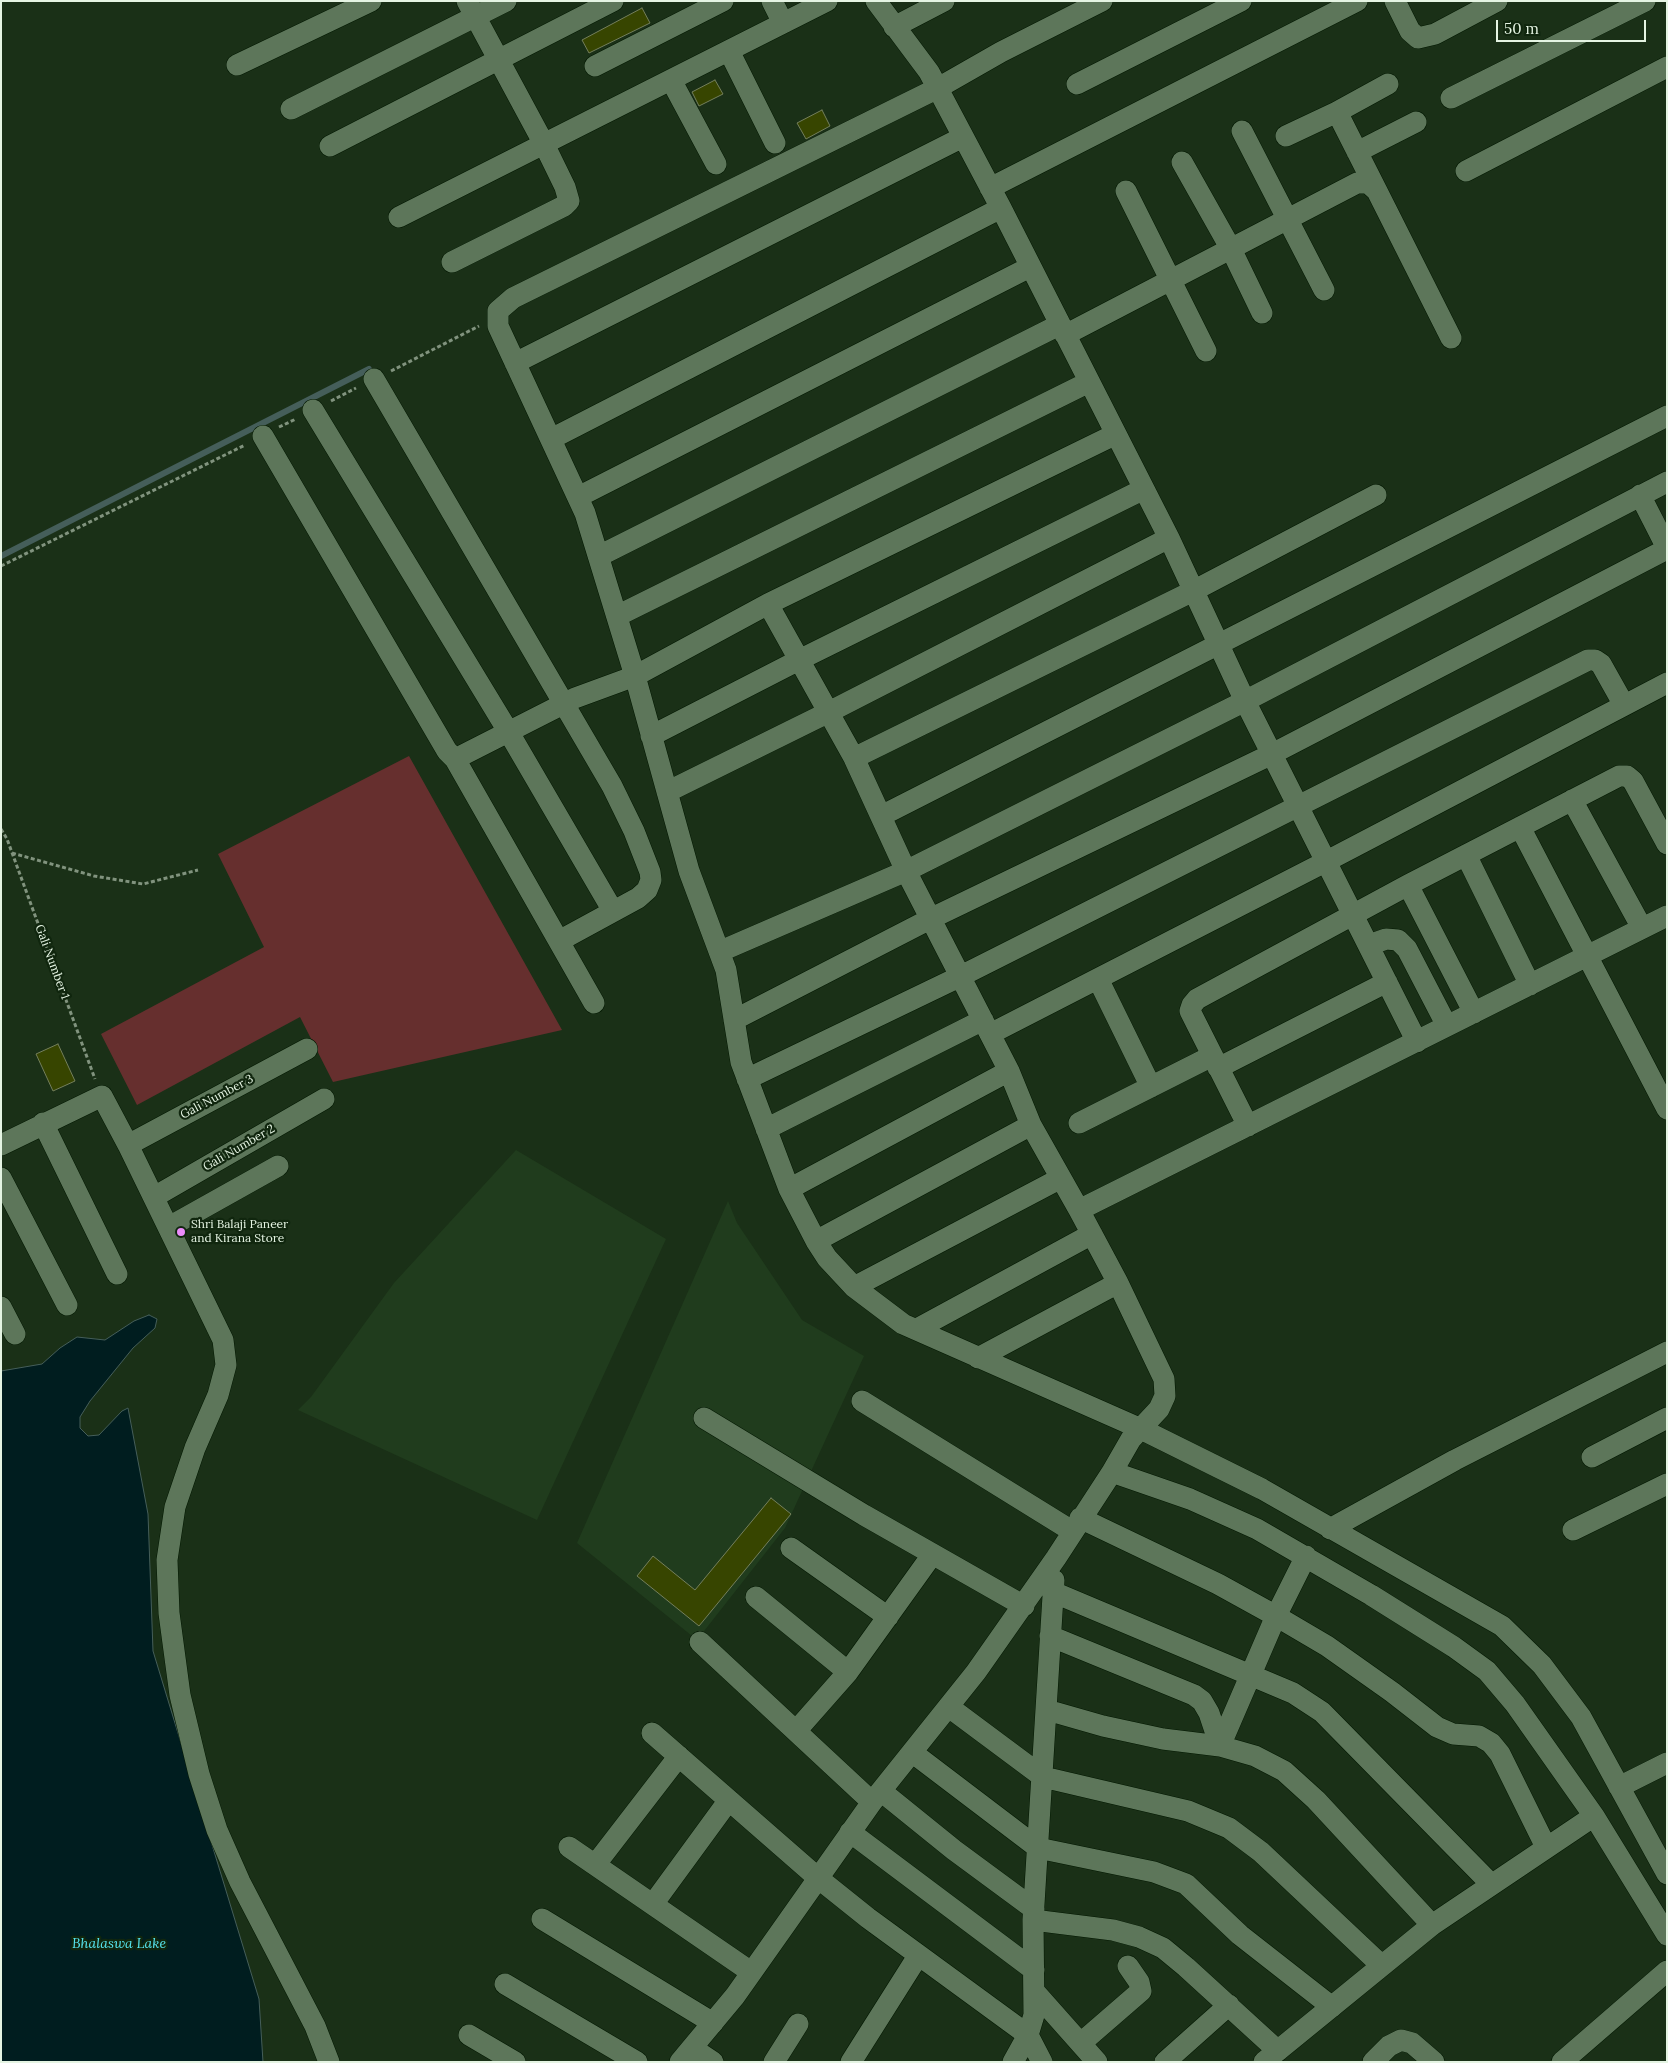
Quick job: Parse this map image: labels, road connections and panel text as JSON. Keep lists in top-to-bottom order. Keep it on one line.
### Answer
{"streets":{"street":["Gali Number 3","Gali Number 2"],"path":["Gali Number 1"]},"water":["Bhalaswa Lake"],"places":["Shri Balaji Paneer and Kirana Store"],"scale_bar":"50 m"}
